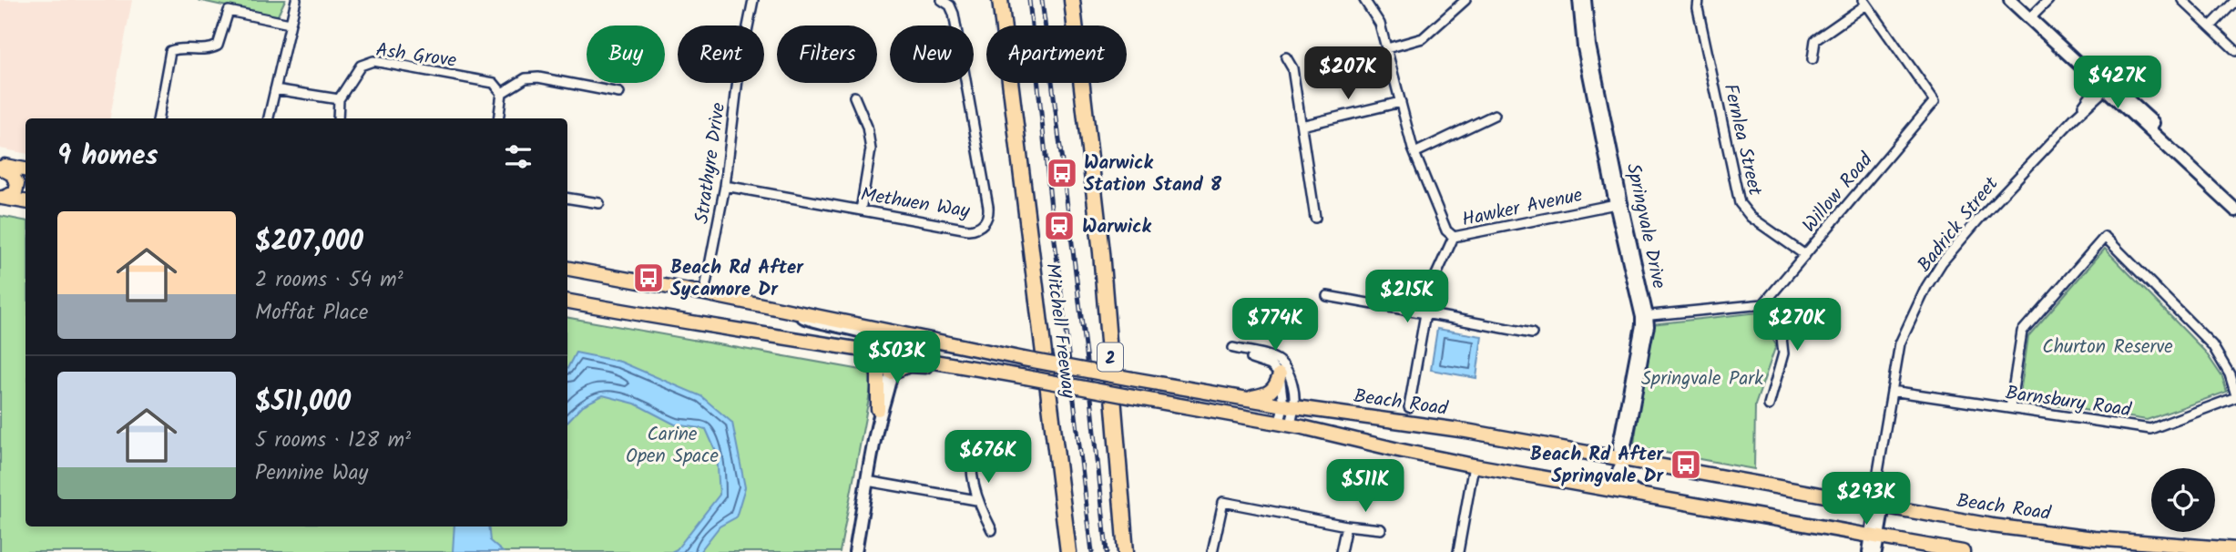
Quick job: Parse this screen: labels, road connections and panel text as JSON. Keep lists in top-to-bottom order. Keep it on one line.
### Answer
{"streets":{"highway":["Mitchell Freeway","2"],"main road":["Beach Road"],"street":["Ash Grove","Fernlea Street","Strathyre Drive","Willow Road","Methuen Way","Hawker Avenue","Badrick Street","Springvale Drive","Barnsbury Road"]},"crossings":[["Fernlea Street","Willow Road"],["Strathyre Drive","Methuen Way"],["Strathyre Drive","Beach Road"],["Hawker Avenue","Springvale Drive"],["Badrick Street","Barnsbury Road"],["Springvale Drive","Beach Road"]],"parks":["Churton Reserve","Springvale Park","Carine Open Space"],"places":{"bus stop":["Warwick Station Stand 8","Beach Rd After Sycamore Dr","Beach Rd After Springvale Dr"],"station":["Warwick"]},"page":{"chip":["Buy","Rent","Filters","New","Apartment"],"price":["$207K","$427K","$215K","$774K","$270K","$503K","$676K","$511K","$293K"],"heading":"9 homes","list":[{"name":"$207,000","note":"2 rooms · 54 m² · Moffat Place"},{"name":"$511,000","note":"5 rooms · 128 m² · Pennine Way"}]}}
